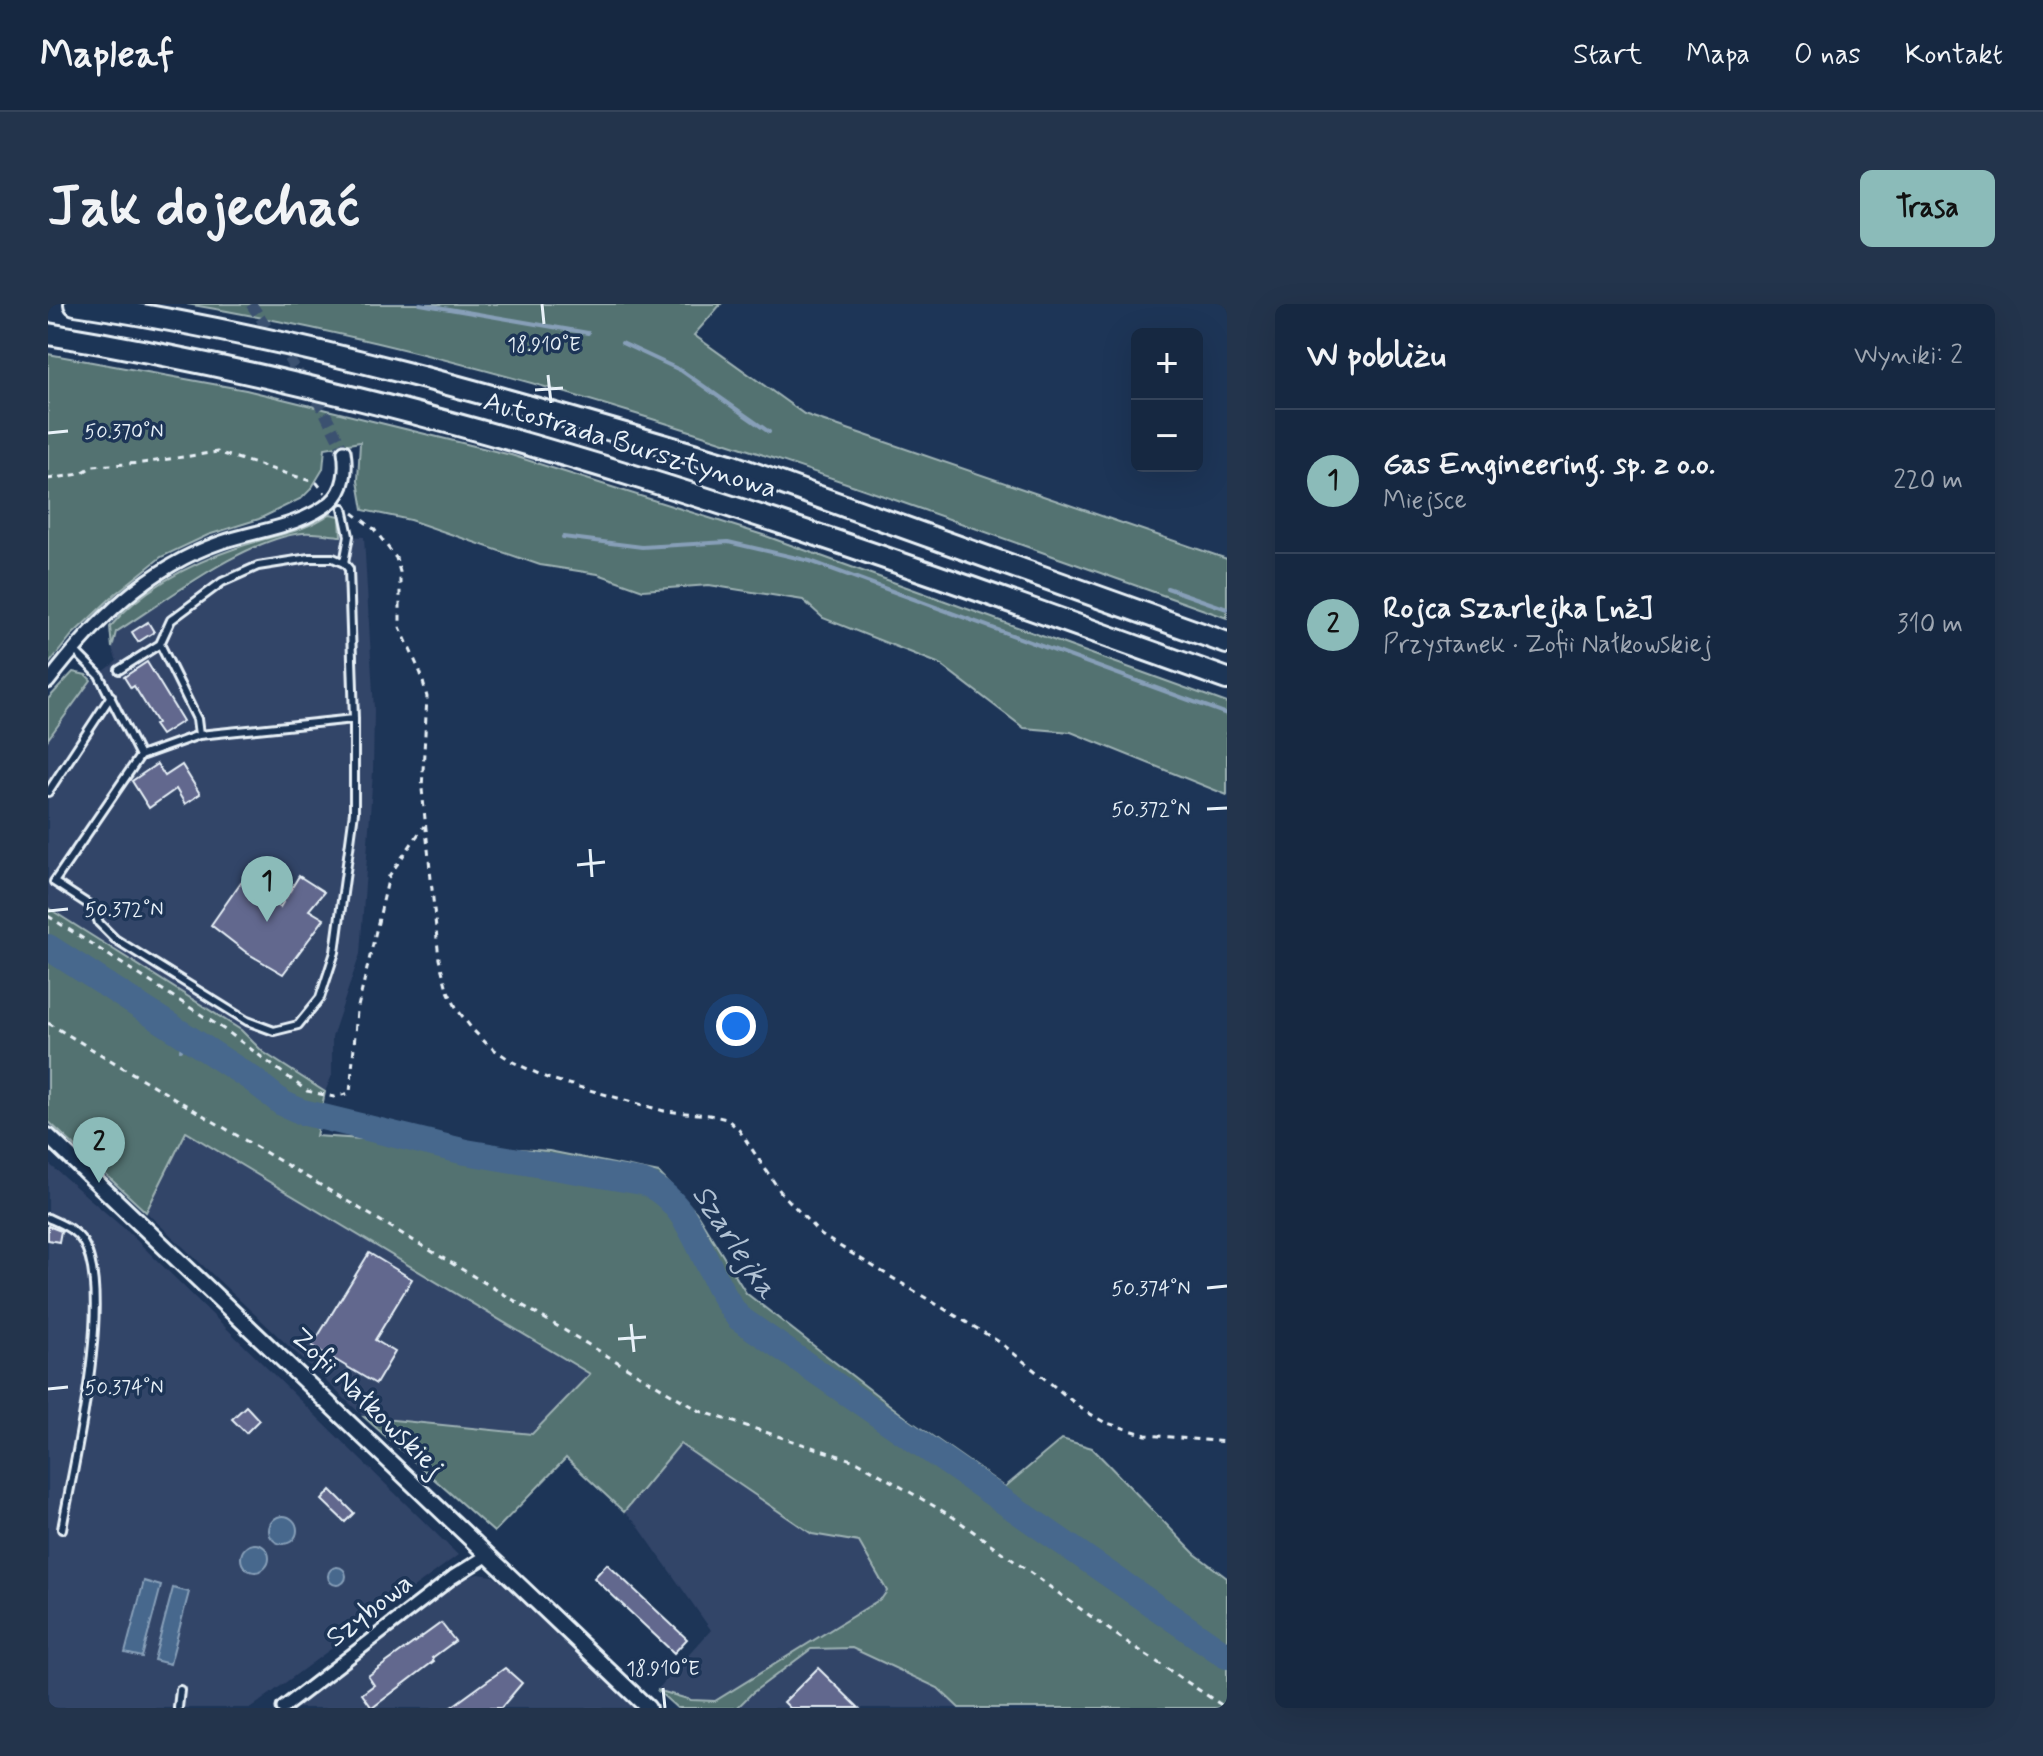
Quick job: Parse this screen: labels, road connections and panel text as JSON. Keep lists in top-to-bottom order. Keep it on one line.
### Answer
{"streets":{"highway":["Autostrada Bursztynowa"],"street":["Zofii Nałkowskiej","Szybowa"]},"crossings":[["Zofii Nałkowskiej","Szybowa"]],"water":["Szarlejka"],"page":{"header":"Mapleaf","nav":["Start","Mapa","O nas","Kontakt"],"buttons":"Trasa","title":"Jak dojechać","heading":["W pobliżu","Wyniki: 2"],"map_buttons":["+","−"],"list":[{"mark":"1","name":"Gas Engineering. sp. z o.o.","note":"Miejsce","value":"220 m"},{"mark":"2","name":"Rojca Szarlejka [nż]","note":"Przystanek · Zofii Nałkowskiej","value":"310 m"}],"pins":["1","2"]},"coordinates":["18.910°E","50.370°N","50.372°N","50.374°N"]}
